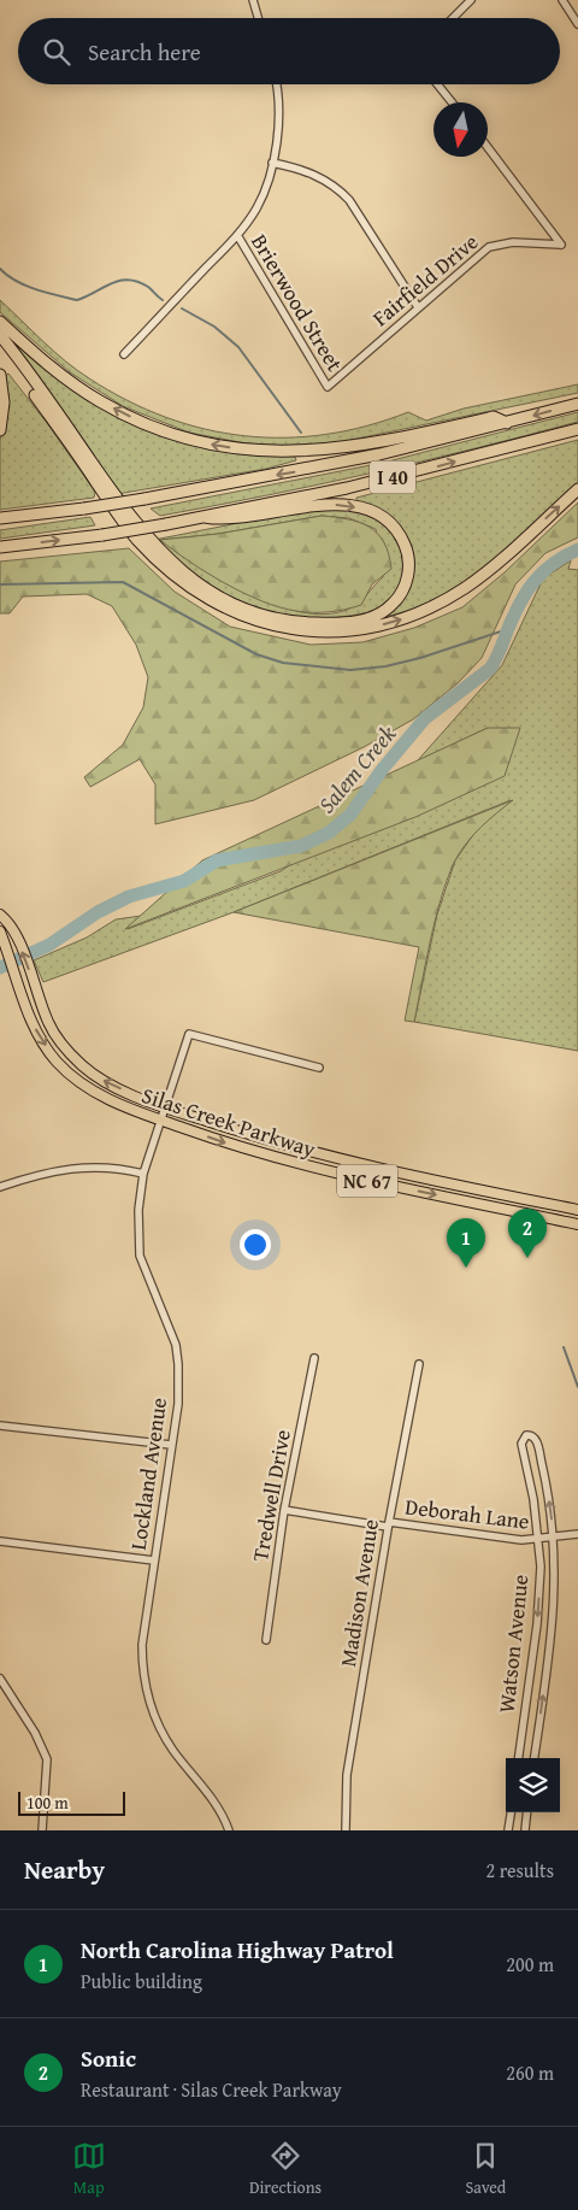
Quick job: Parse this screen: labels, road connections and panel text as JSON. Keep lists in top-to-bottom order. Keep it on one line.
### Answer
{"streets":{"highway":["I 40"],"main road":["Silas Creek Parkway","NC 67"],"street":["Fairfield Drive","Brierwood Street","Lockland Avenue","Tredwell Drive","Deborah Lane","Madison Avenue","Watson Avenue"]},"crossings":[["Fairfield Drive","Brierwood Street"],["Silas Creek Parkway","Lockland Avenue"],["Tredwell Drive","Deborah Lane"],["Deborah Lane","Madison Avenue"],["Deborah Lane","Watson Avenue"]],"water":["Salem Creek"],"scale_bar":"100 m","north":"bottom","page":{"search":"Search here","pins":["2","1"],"scale":"100 m","heading":["Nearby","2 results"],"list":[{"mark":"1","name":"North Carolina Highway Patrol","note":"Public building","value":"200 m"},{"mark":"2","name":"Sonic","note":"Restaurant · Silas Creek Parkway","value":"260 m"}],"nav":["Map","Directions","Saved"]}}
